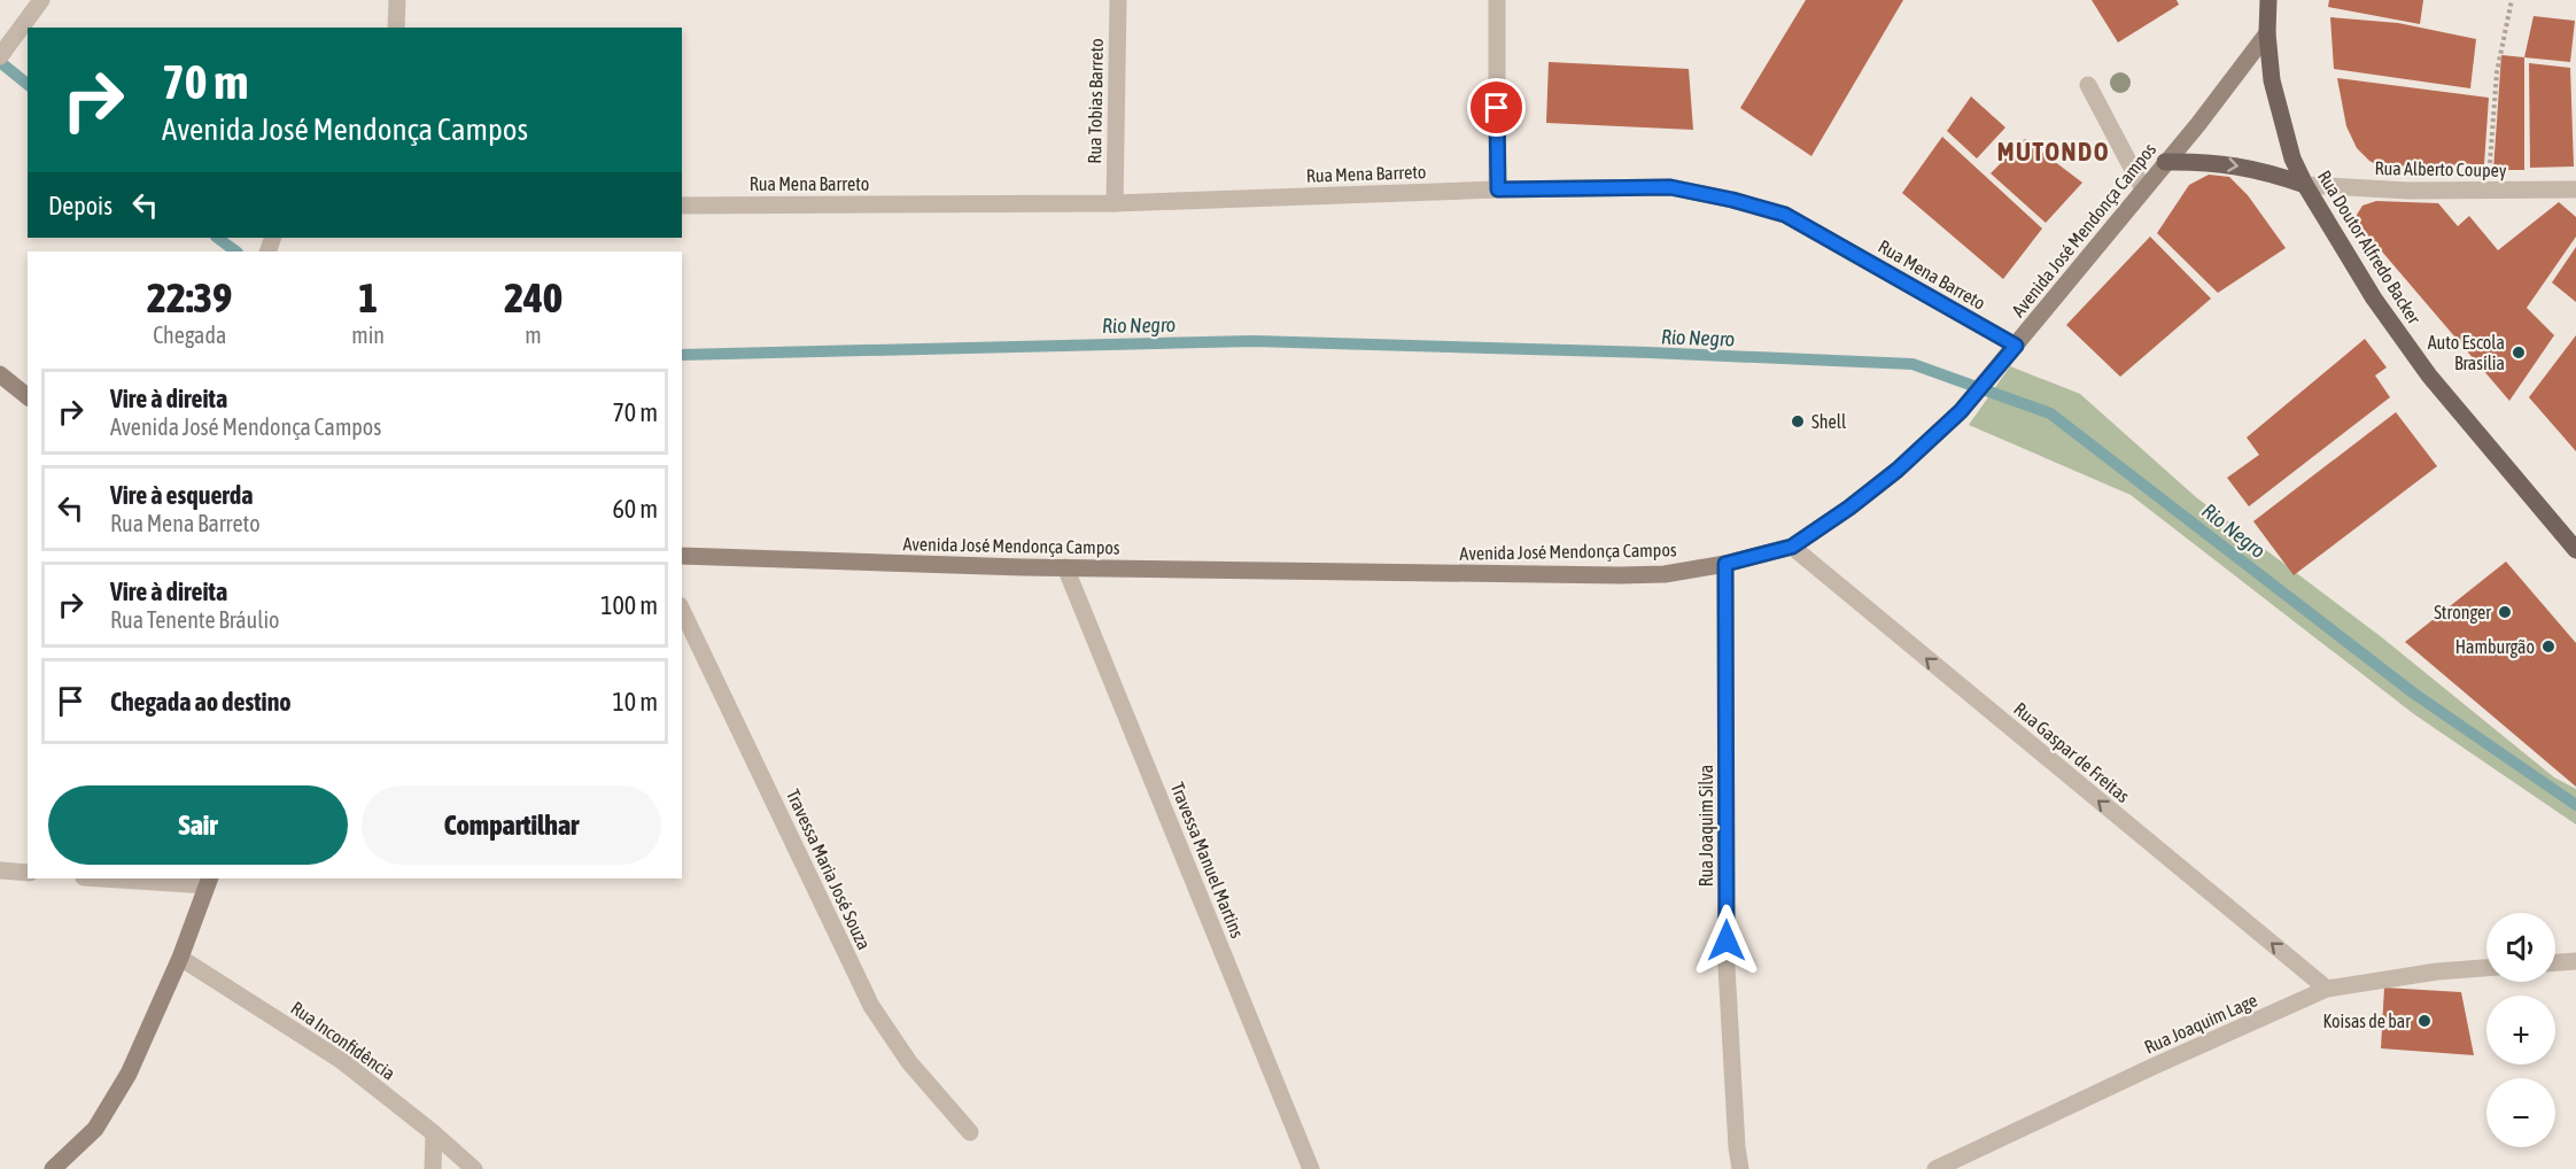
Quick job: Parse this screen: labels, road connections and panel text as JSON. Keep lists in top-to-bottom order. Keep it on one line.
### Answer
{"streets":{"main road":["Avenida José Mendonça Campos","Rua Doutor Alfredo Backer"],"street":["Rua Tobias Barreto","Rua Alberto Coupey","Rua Mena Barreto","Rua Gaspar de Freitas","Rua Joaquim Silva","Travessa Manuel Martins","Travessa Maria José Souza","Rua Joaquim Lage","Rua Inconfidência"]},"crossings":[["Rua Tobias Barreto","Rua Mena Barreto"],["Rua Alberto Coupey","Rua Doutor Alfredo Backer"],["Rua Mena Barreto","Avenida José Mendonça Campos"],["Avenida José Mendonça Campos","Rua Doutor Alfredo Backer"],["Avenida José Mendonça Campos","Rua Gaspar de Freitas"],["Avenida José Mendonça Campos","Rua Joaquim Silva"],["Avenida José Mendonça Campos","Travessa Manuel Martins"],["Rua Gaspar de Freitas","Rua Joaquim Lage"]],"one_way":["Rua Gaspar de Freitas"],"districts":["MUTONDO"],"water":["Rio Negro"],"places":["Auto Escola Brasília","Shell","Stronger","Hamburgão","Koisas de bar"],"page":{"turn":["70 m","Avenida José Mendonça Campos"],"then":"Depois","eta":["22:39","Chegada","1","min","240","m"],"list":[{"name":"Vire à direita","note":"Avenida José Mendonça Campos","value":"70 m"},{"name":"Vire à esquerda","note":"Rua Mena Barreto","value":"60 m"},{"name":"Vire à direita","note":"Rua Tenente Bráulio","value":"100 m"},{"name":"Chegada ao destino","value":"10 m"}],"buttons":["Sair","Compartilhar"],"map_buttons":["+","−"]}}
